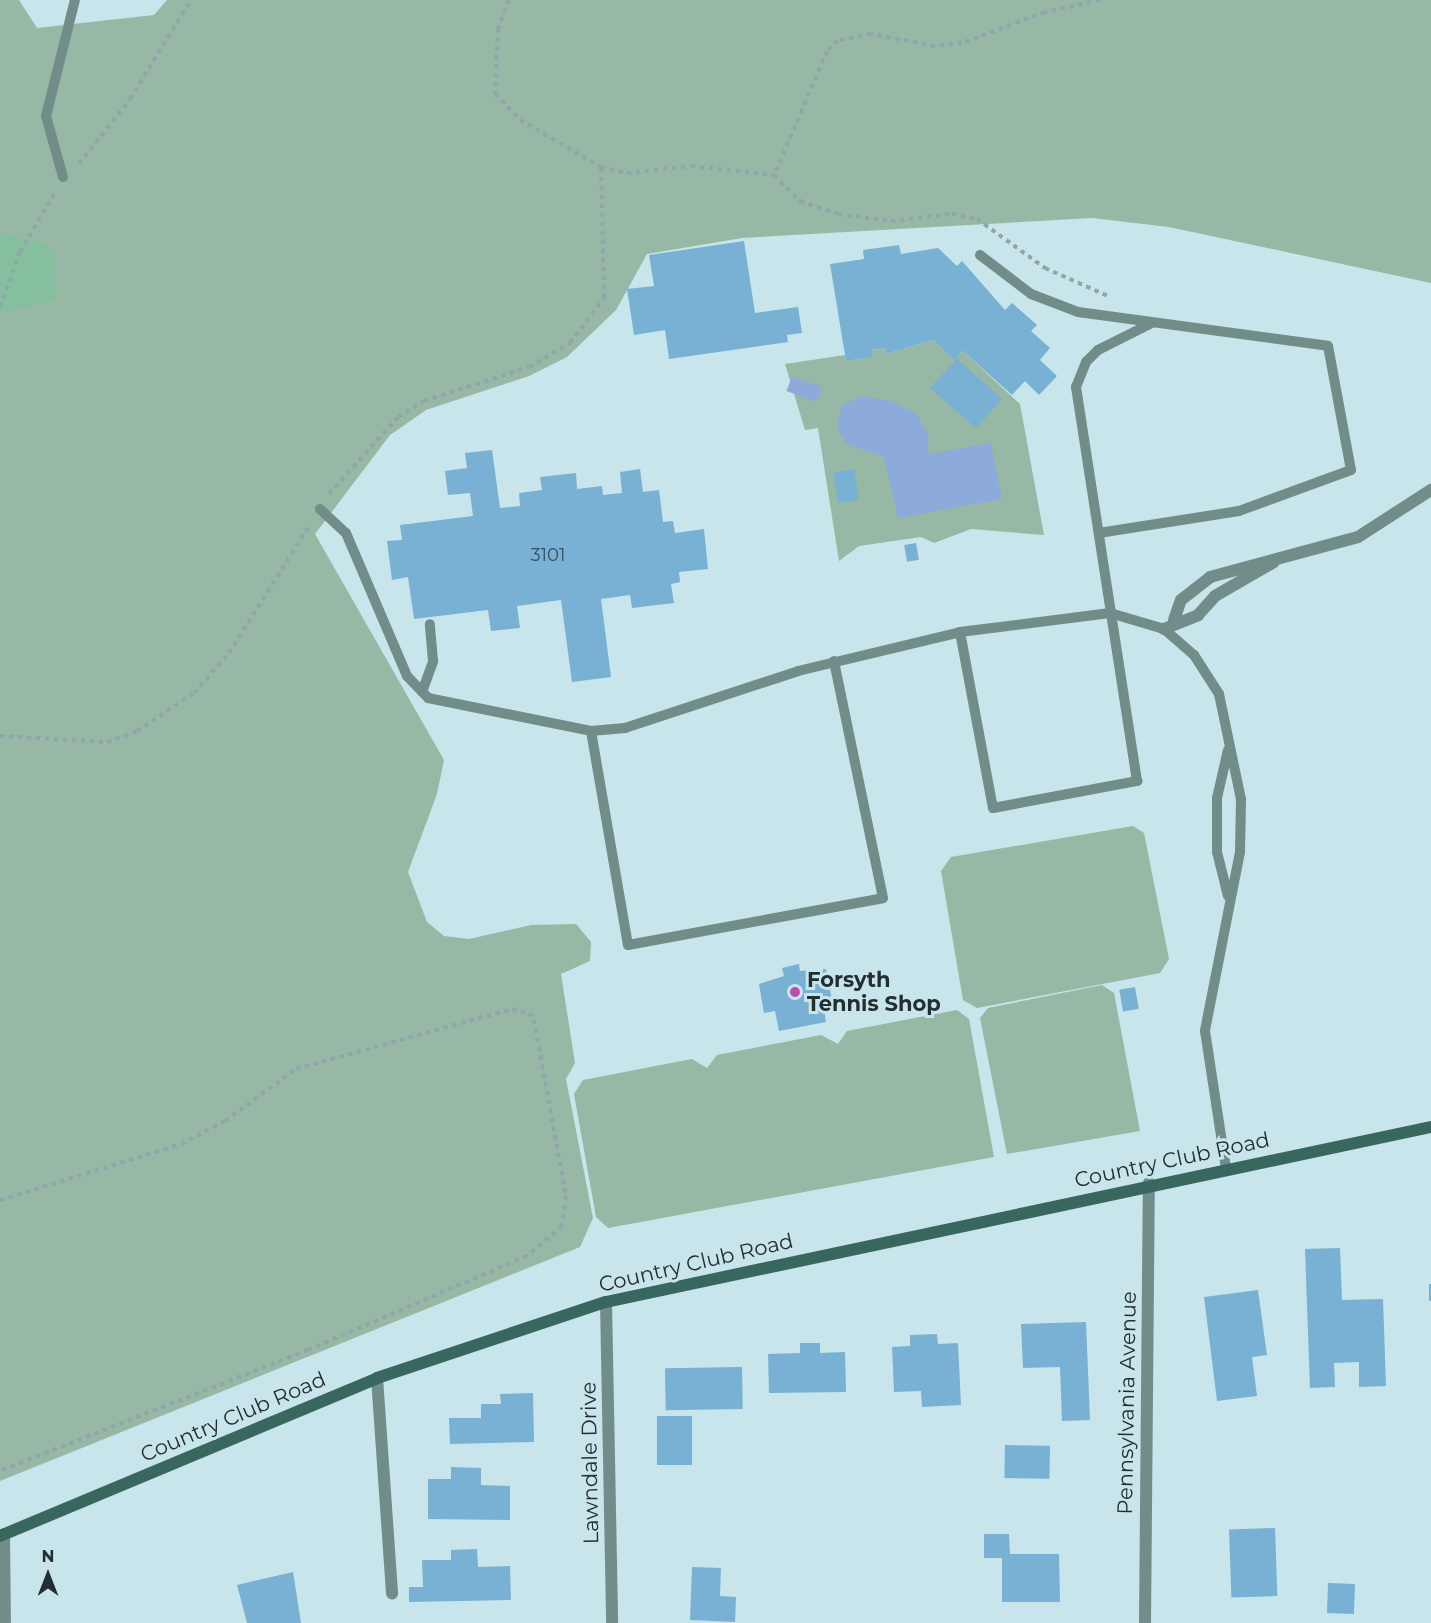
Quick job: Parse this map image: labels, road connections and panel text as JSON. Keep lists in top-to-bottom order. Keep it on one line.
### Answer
{"streets":{"main road":["Country Club Road"],"street":["Pennsylvania Avenue","Lawndale Drive"]},"crossings":[["Country Club Road","Pennsylvania Avenue"],["Country Club Road","Lawndale Drive"]],"places":["Forsyth Tennis Shop"],"house_numbers":["3101"],"north":"top"}
